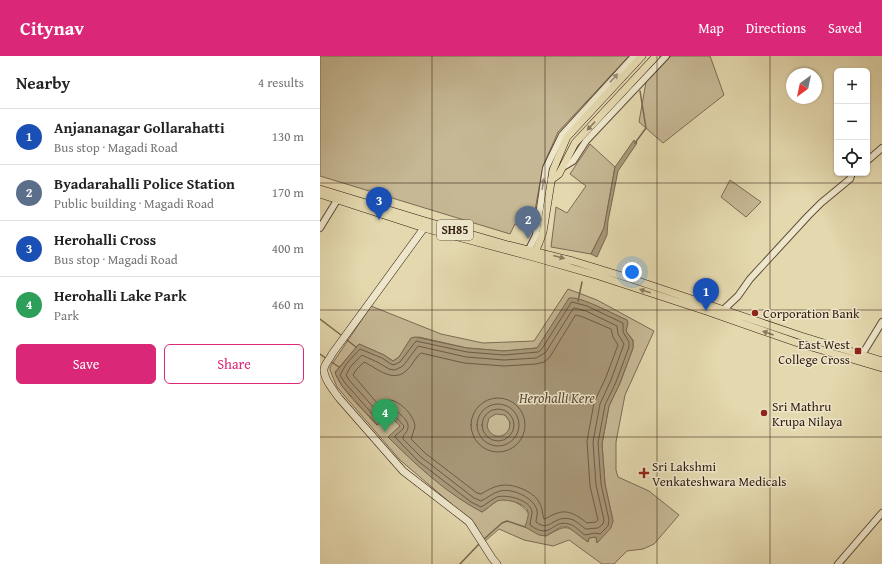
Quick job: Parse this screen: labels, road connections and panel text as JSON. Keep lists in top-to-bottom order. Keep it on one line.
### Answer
{"streets":{"main road":["SH85"]},"water":["Herohalli Kere"],"places":{"other":["Corporation Bank","Sri Mathru Krupa Nilaya"],"transit":["East West College Cross"],"health":["Sri Lakshmi Venkateshwara Medicals"]},"north":"bottom left","page":{"header":"Citynav","nav":["Map","Directions","Saved"],"heading":["Nearby","4 results"],"map_buttons":["+","−"],"list":[{"mark":"1","name":"Anjananagar Gollarahatti","note":"Bus stop · Magadi Road","value":"130 m"},{"mark":"2","name":"Byadarahalli Police Station","note":"Public building · Magadi Road","value":"170 m"},{"mark":"3","name":"Herohalli Cross","note":"Bus stop · Magadi Road","value":"400 m"},{"mark":"4","name":"Herohalli Lake Park","note":"Park","value":"460 m"}],"pins":["3","2","1","4"],"buttons":["Save","Share"]}}
